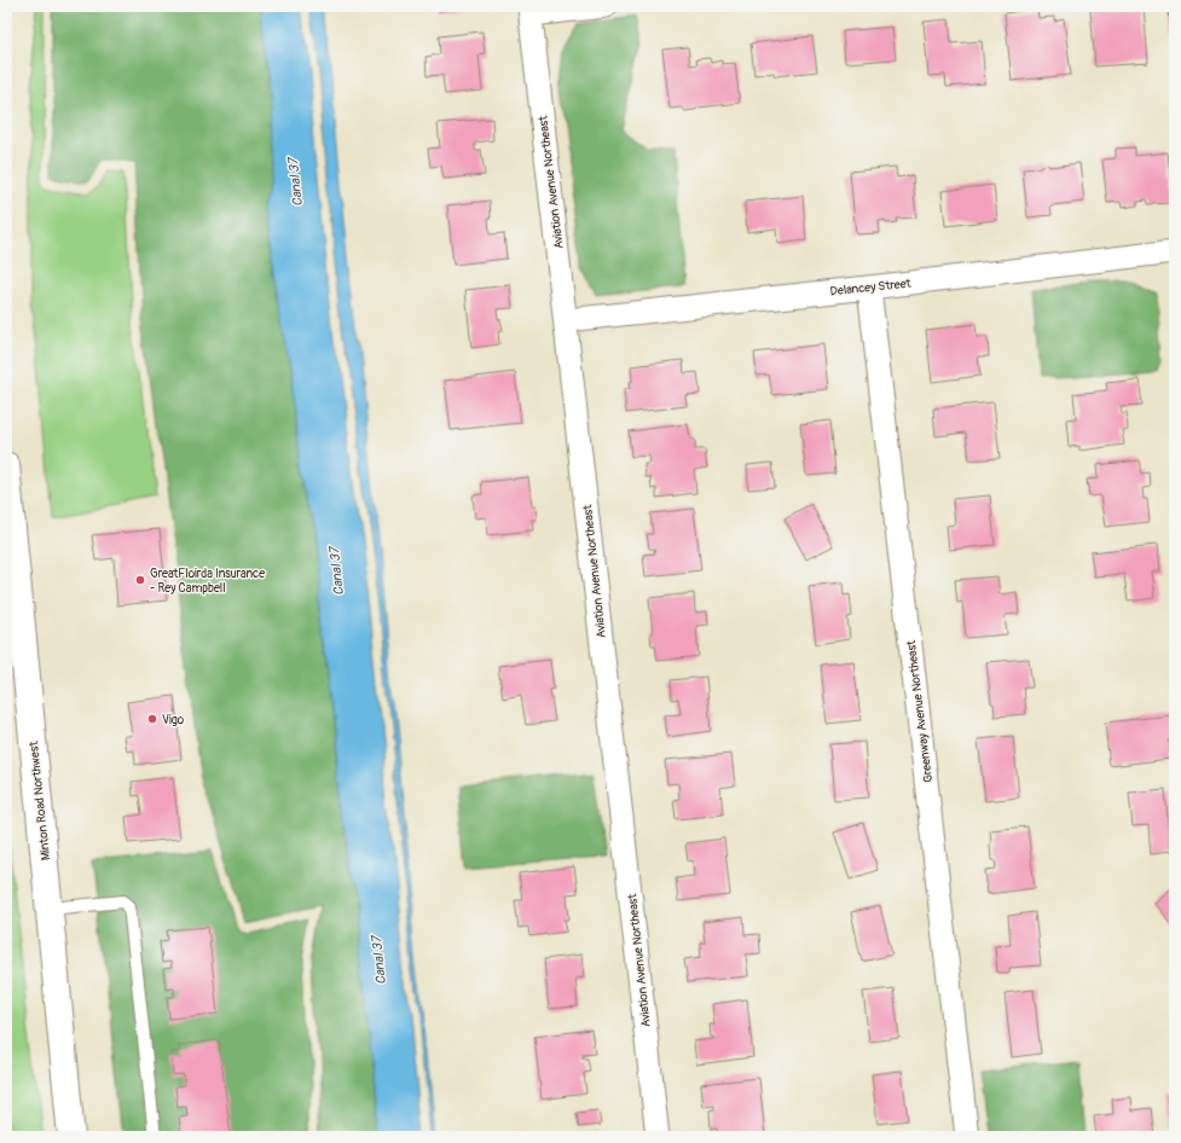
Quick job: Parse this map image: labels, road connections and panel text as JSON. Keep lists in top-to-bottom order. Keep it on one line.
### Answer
{"streets":{"main road":["Minton Road Northwest"],"street":["Aviation Avenue Northeast","Delancey Street","Greenway Avenue Northeast"]},"crossings":[["Aviation Avenue Northeast","Delancey Street"],["Delancey Street","Greenway Avenue Northeast"]],"water":["Canal 37"],"places":["GreatFloirda Insurance - Rey Campbell","Vigo"]}
